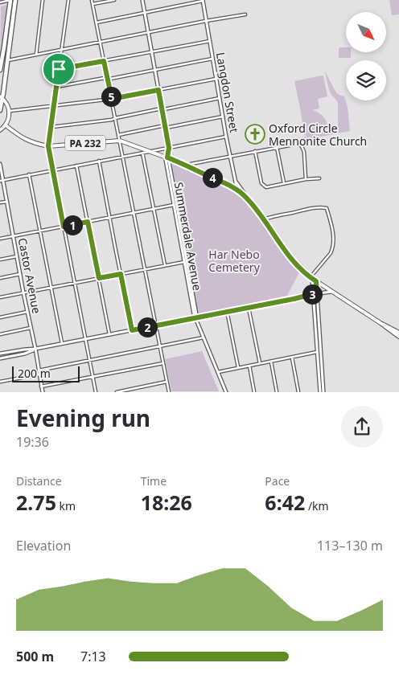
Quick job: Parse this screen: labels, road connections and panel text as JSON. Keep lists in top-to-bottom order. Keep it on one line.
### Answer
{"streets":{"main road":["Langdon Street","PA 232","Summerdale Avenue","Castor Avenue"]},"crossings":[["Langdon Street","PA 232"],["PA 232","Summerdale Avenue"]],"parks":["Har Nebo Cemetery"],"places":{"church":["Oxford Circle Mennonite Church"]},"scale_bar":"200 m","north":"bottom right","page":{"pins":["5","4","1","3","2"],"scale":"200 m","heading":["Evening run","19:36"],"stats":[["Distance","2.75 km"],["Time","18:26"],["Pace","6:42 /km"]],"chart":["Elevation","113–130 m"],"list":[{"name":"500 m","note":"7:13"}]}}
